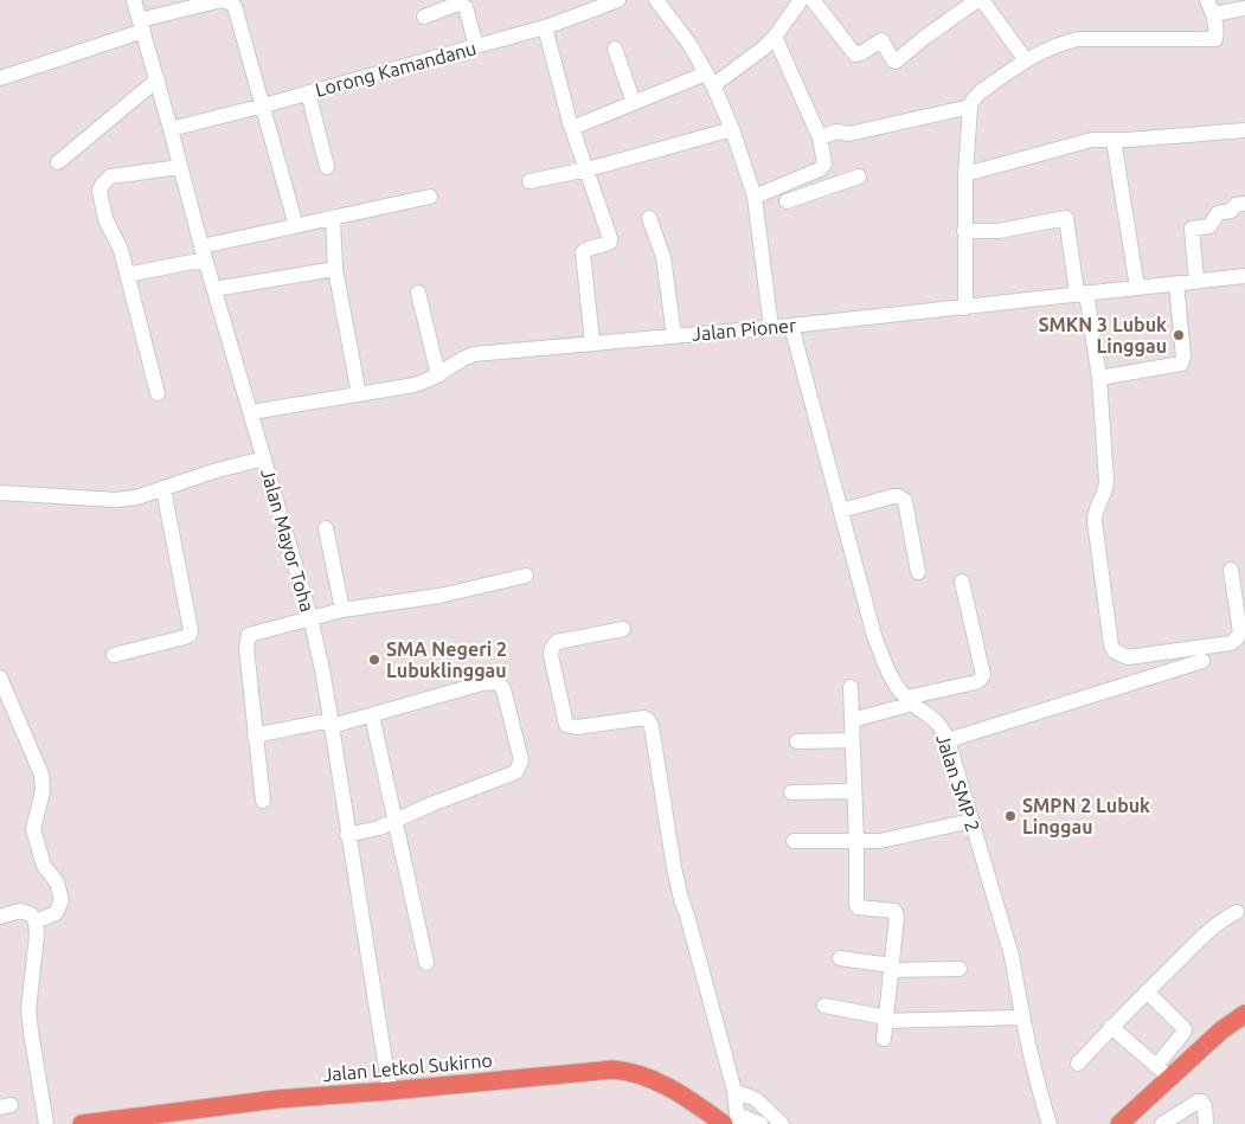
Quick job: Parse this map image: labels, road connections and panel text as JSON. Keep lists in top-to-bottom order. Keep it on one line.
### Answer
{"streets":{"main road":["Jalan Letkol Sukirno"],"street":["Lorong Kamandanu","Jalan Pioner","Jalan Mayor Toha","Jalan SMP 2"]},"crossings":[["Lorong Kamandanu","Jalan Mayor Toha"],["Jalan Pioner","Jalan Mayor Toha"],["Jalan Pioner","Jalan SMP 2"],["Jalan Mayor Toha","Jalan Letkol Sukirno"]],"places":["SMKN 3 Lubuk Linggau","SMA Negeri 2 Lubuklinggau","SMPN 2 Lubuk Linggau"]}
